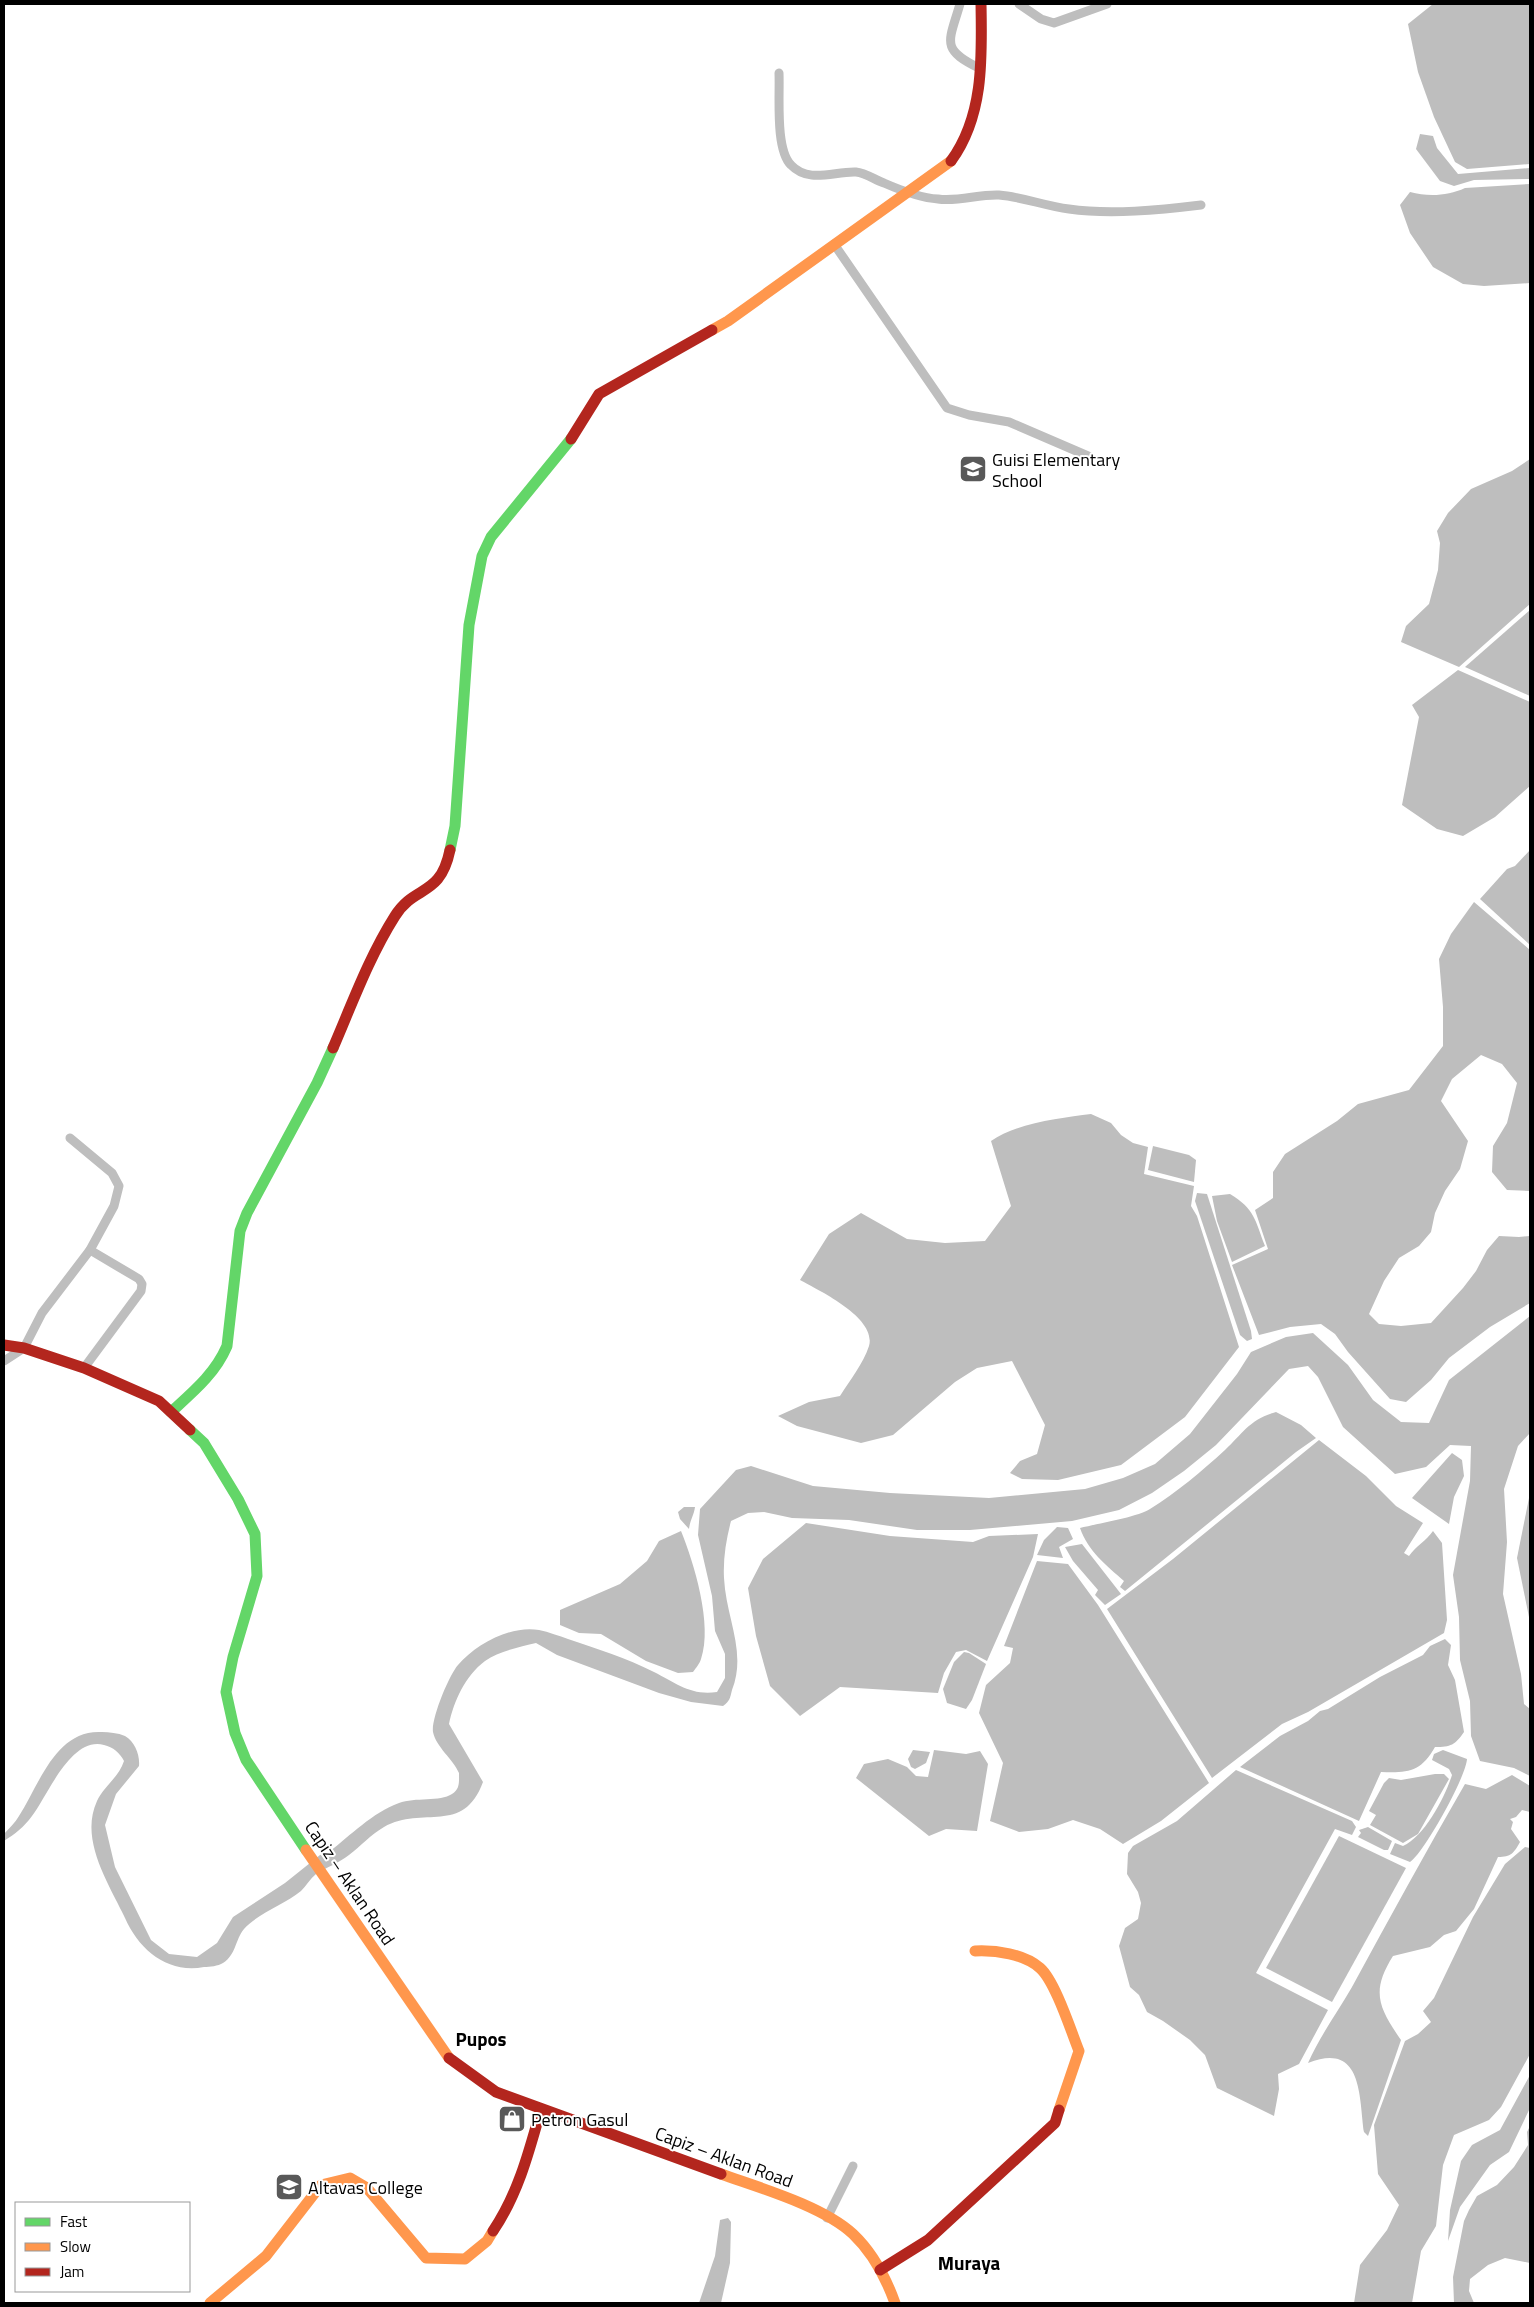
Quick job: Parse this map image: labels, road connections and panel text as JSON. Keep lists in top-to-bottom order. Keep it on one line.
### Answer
{"streets":{"street":["Capiz – Aklan Road"]},"districts":["Pupos","Muraya"],"places":{"school or university":["Guisi Elementary School","Altavas College"],"shop":["Petron Gasul"]},"legend":["Fast","Slow","Jam"]}
